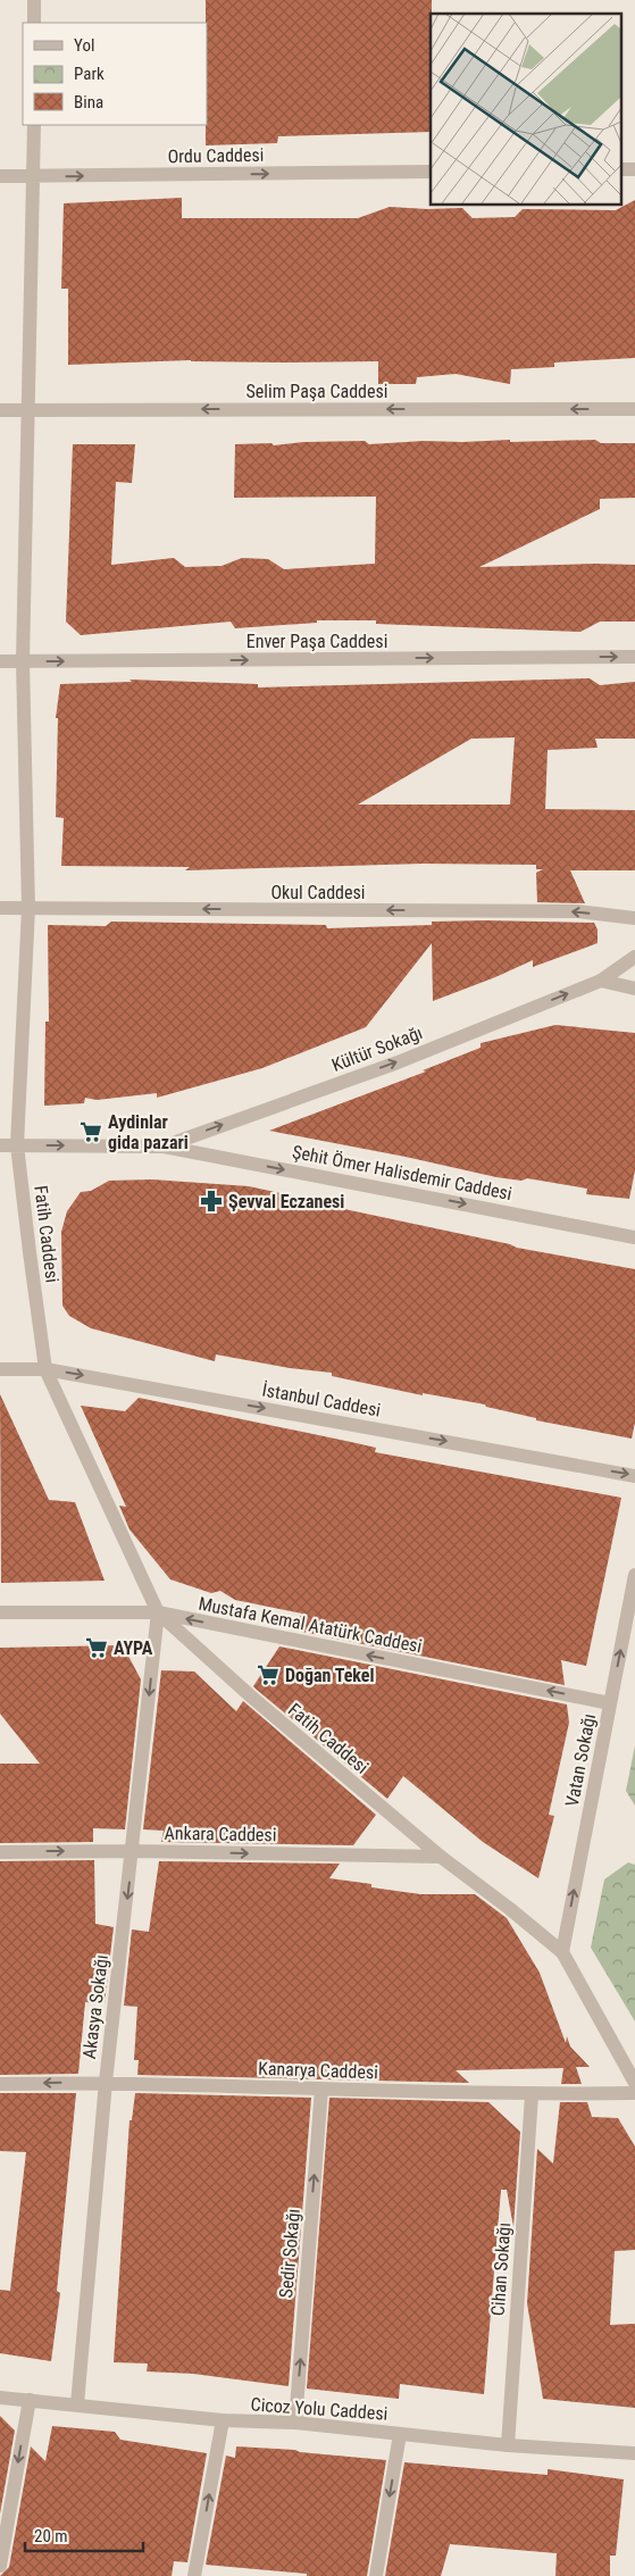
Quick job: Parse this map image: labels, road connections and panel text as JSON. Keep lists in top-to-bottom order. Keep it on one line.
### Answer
{"streets":{"street":["Ordu Caddesi","Selim Paşa Caddesi","Enver Paşa Caddesi","Okul Caddesi","Kültür Sokağı","Şehit Ömer Halisdemir Caddesi","Fatih Caddesi","İstanbul Caddesi","Mustafa Kemal Atatürk Caddesi","Vatan Sokağı","Ankara Caddesi","Akasya Sokağı","Kanarya Caddesi","Sedir Sokağı","Cihan Sokağı","Cicoz Yolu Caddesi"]},"crossings":[["Ordu Caddesi","Fatih Caddesi"],["Selim Paşa Caddesi","Fatih Caddesi"],["Enver Paşa Caddesi","Fatih Caddesi"],["Okul Caddesi","Fatih Caddesi"],["Kültür Sokağı","Şehit Ömer Halisdemir Caddesi"],["Fatih Caddesi","İstanbul Caddesi"],["Fatih Caddesi","Mustafa Kemal Atatürk Caddesi"],["Fatih Caddesi","Vatan Sokağı"],["Fatih Caddesi","Ankara Caddesi"],["Fatih Caddesi","Akasya Sokağı"],["Mustafa Kemal Atatürk Caddesi","Vatan Sokağı"],["Mustafa Kemal Atatürk Caddesi","Akasya Sokağı"],["Ankara Caddesi","Akasya Sokağı"],["Akasya Sokağı","Kanarya Caddesi"],["Akasya Sokağı","Cicoz Yolu Caddesi"],["Kanarya Caddesi","Sedir Sokağı"],["Kanarya Caddesi","Cihan Sokağı"],["Sedir Sokağı","Cicoz Yolu Caddesi"],["Cihan Sokağı","Cicoz Yolu Caddesi"]],"one_way":["Ordu Caddesi","Selim Paşa Caddesi","Enver Paşa Caddesi","Okul Caddesi","Kültür Sokağı","Şehit Ömer Halisdemir Caddesi","İstanbul Caddesi","Mustafa Kemal Atatürk Caddesi","Vatan Sokağı","Ankara Caddesi","Akasya Sokağı","Sedir Sokağı"],"places":{"supermarket":["Aydinlar gida pazari","AYPA","Doğan Tekel"],"pharmacy":["Şevval Eczanesi"]},"legend":["Yol","Park","Bina"],"scale_bar":"20 m"}
